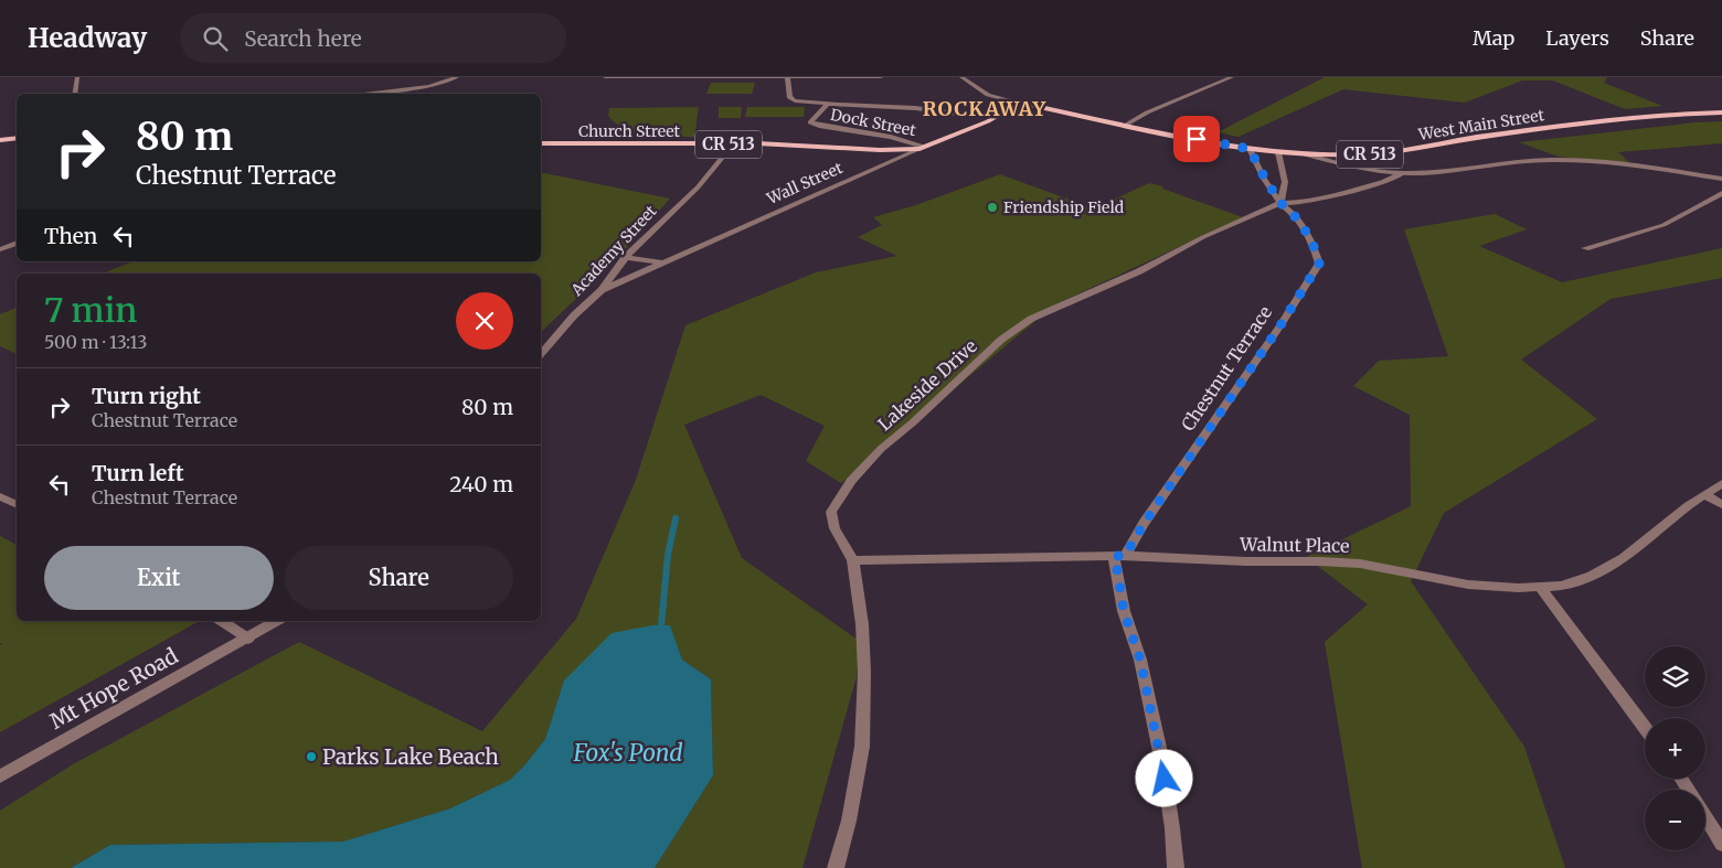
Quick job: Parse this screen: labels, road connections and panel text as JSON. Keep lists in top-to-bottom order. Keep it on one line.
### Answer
{"streets":{"main road":["West Main Street","Church Street","CR 513","Wall Street"],"street":["Dock Street","Academy Street","Chestnut Terrace","Lakeside Drive","Walnut Place","Mt Hope Road"]},"crossings":[["Dock Street","Church Street"],["Dock Street","Wall Street"],["West Main Street","Wall Street"],["West Main Street","Chestnut Terrace"],["Church Street","Wall Street"],["Church Street","Academy Street"],["Wall Street","Academy Street"],["Chestnut Terrace","Lakeside Drive"],["Chestnut Terrace","Walnut Place"],["Lakeside Drive","Walnut Place"]],"districts":["ROCKAWAY"],"water":["Fox's Pond"],"places":["Friendship Field","Parks Lake Beach"],"page":{"header":"Headway","search":"Search here","nav":["Map","Layers","Share"],"turn":["80 m","Chestnut Terrace"],"then":"Then","heading":["7 min","500 m · 13:13"],"list":[{"name":"Turn right","note":"Chestnut Terrace","value":"80 m"},{"name":"Turn left","note":"Chestnut Terrace","value":"240 m"}],"buttons":["Exit","Share"],"map_buttons":["+","−"]}}
